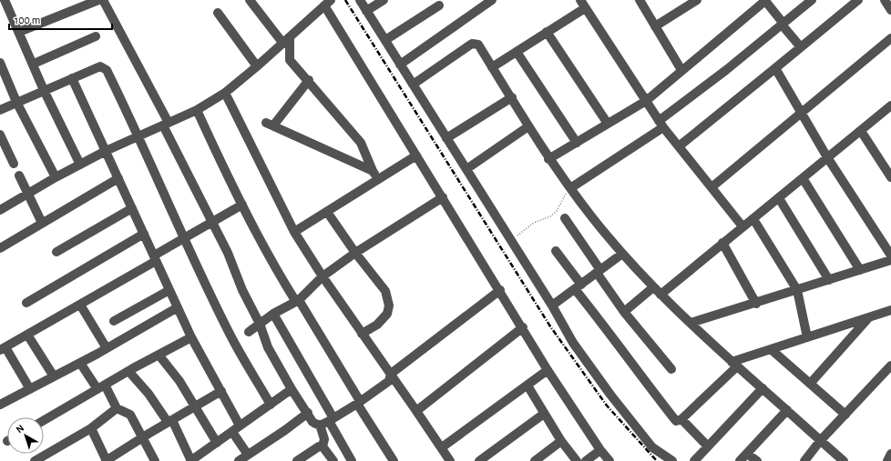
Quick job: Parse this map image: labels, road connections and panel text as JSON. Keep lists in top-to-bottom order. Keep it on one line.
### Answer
{"scale_bar":"100 m","north":"top left"}
